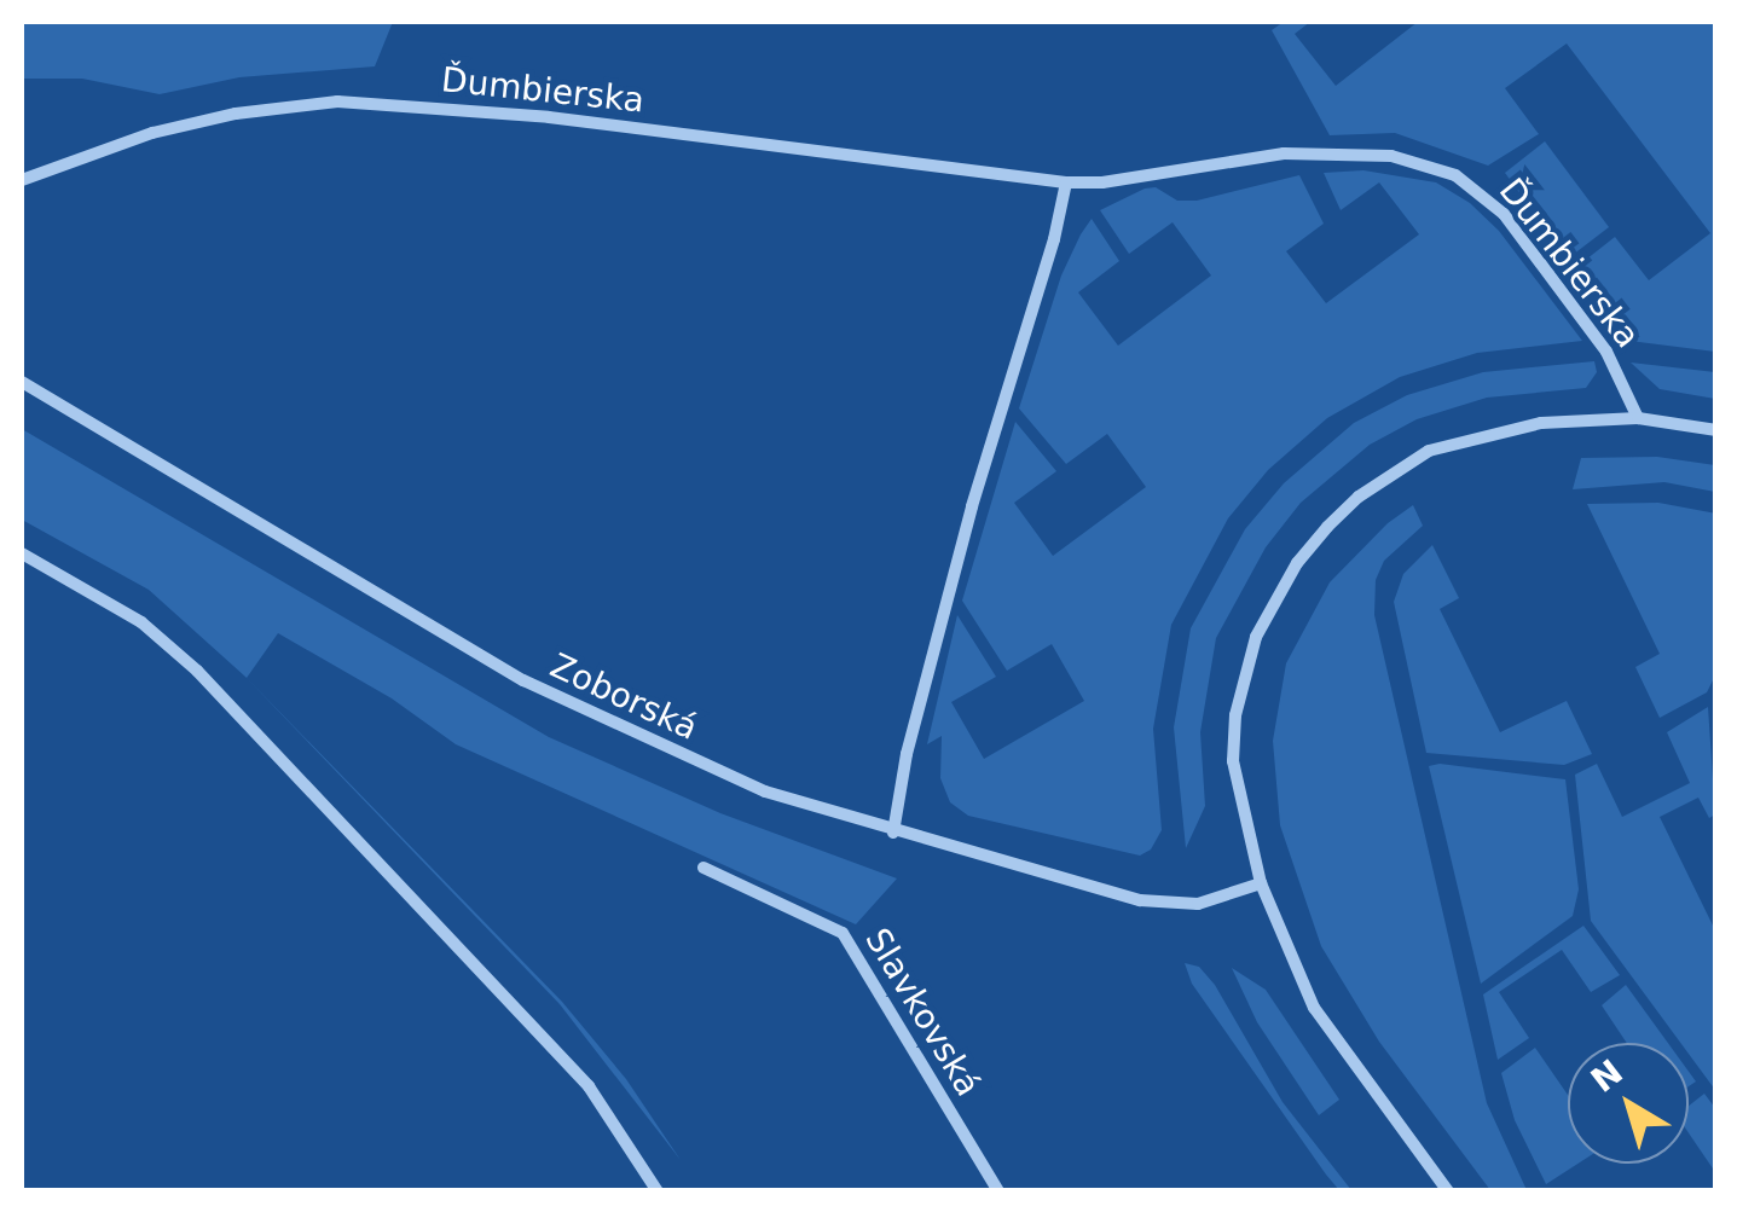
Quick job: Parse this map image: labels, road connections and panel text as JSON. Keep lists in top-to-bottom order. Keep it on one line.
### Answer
{"streets":{"street":["Ďumbierska","Zoborská","Slavkovská"]},"north":"top left"}
